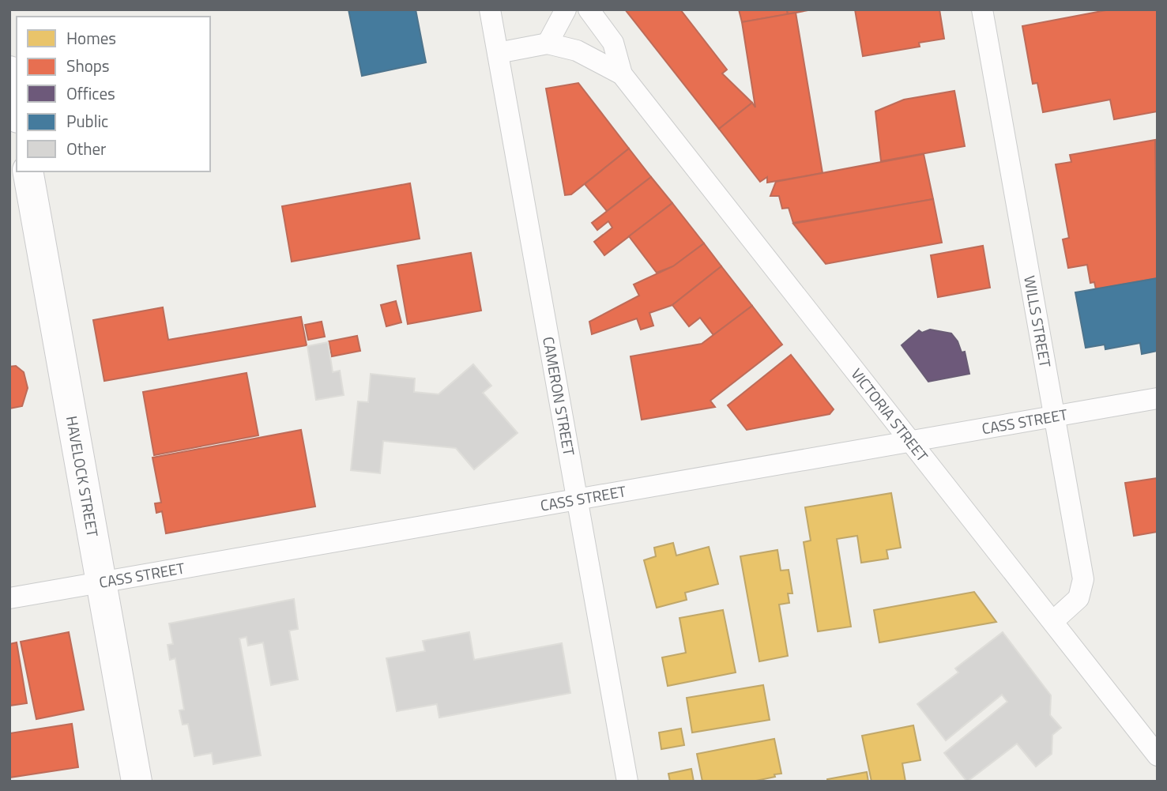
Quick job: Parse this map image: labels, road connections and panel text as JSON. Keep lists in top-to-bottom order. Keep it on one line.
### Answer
{"streets":{"street":["WILLS STREET","CAMERON STREET","VICTORIA STREET","CASS STREET","HAVELOCK STREET"]},"crossings":[["WILLS STREET","VICTORIA STREET"],["WILLS STREET","CASS STREET"],["CAMERON STREET","VICTORIA STREET"],["CAMERON STREET","CASS STREET"],["VICTORIA STREET","CASS STREET"],["CASS STREET","HAVELOCK STREET"]],"legend":["Homes","Shops","Offices","Public","Other"]}
